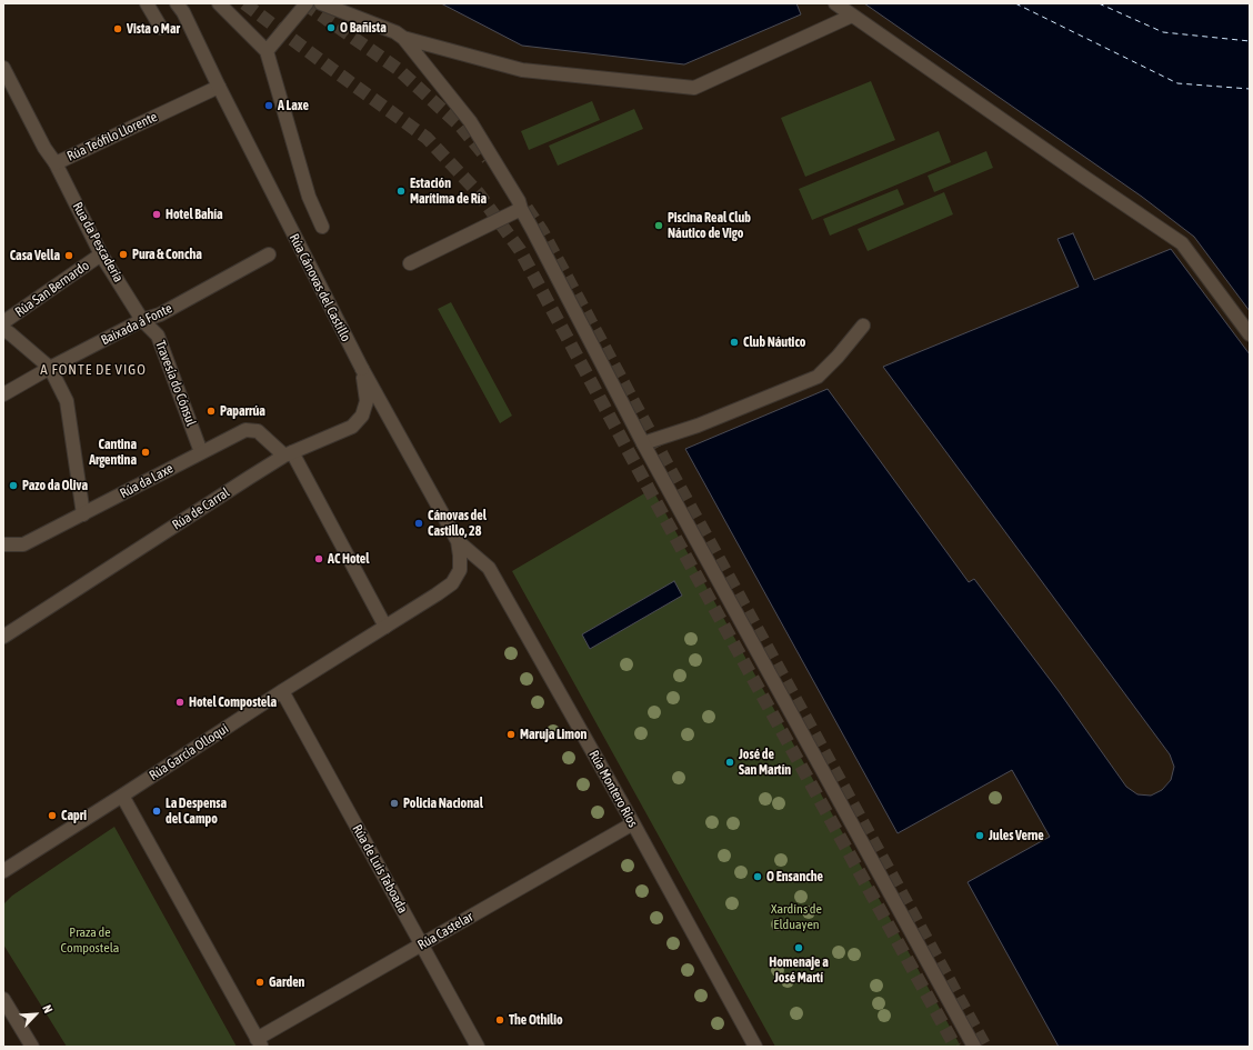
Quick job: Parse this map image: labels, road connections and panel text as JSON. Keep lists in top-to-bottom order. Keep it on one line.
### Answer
{"streets":{"street":["Rúa Teófilo Llorente","Rua da Pescadería","Rúa Cánovas del Castillo","Rúa San Bernardo","Baixada á Fonte","Travesía do Cónsul","Rúa da Laxe","Rúa de Carral","Rúa García Olloqui","Rúa Montero Ríos","Rúa de Luis Taboada","Rúa Castelar"]},"crossings":[["Rúa Teófilo Llorente","Rua da Pescadería"],["Rúa Teófilo Llorente","Rúa Cánovas del Castillo"],["Rua da Pescadería","Rúa San Bernardo"],["Rua da Pescadería","Baixada á Fonte"],["Rua da Pescadería","Travesía do Cónsul"],["Rúa Cánovas del Castillo","Rúa de Carral"],["Rúa Cánovas del Castillo","Rúa García Olloqui"],["Rúa Cánovas del Castillo","Rúa Montero Ríos"],["Rúa San Bernardo","Baixada á Fonte"],["Baixada á Fonte","Travesía do Cónsul"],["Travesía do Cónsul","Rúa da Laxe"],["Rúa da Laxe","Rúa de Carral"],["Rúa da Laxe","Rúa García Olloqui"],["Rúa García Olloqui","Rúa de Luis Taboada"],["Rúa Montero Ríos","Rúa Castelar"],["Rúa de Luis Taboada","Rúa Castelar"]],"districts":["A FONTE DE VIGO"],"parks":["Xardíns de Elduayen","Praza de Compostela"],"places":["O Bañista","Vista o Mar","A Laxe","Estación Marítima de Ría","Hotel Bahía","Piscina Real Club Náutico de Vigo","Pura & Concha","Casa Vella","Club Náutico","Paparrúa","Cantina Argentina","Pazo da Oliva","Cánovas del Castillo, 28","AC Hotel","Hotel Compostela","Maruja Limon","José de San Martín","Policia Nacional","La Despensa del Campo","Capri","Jules Verne","O Ensanche","Homenaje a José Martí","Garden","The Othilio"],"north":"top right"}
